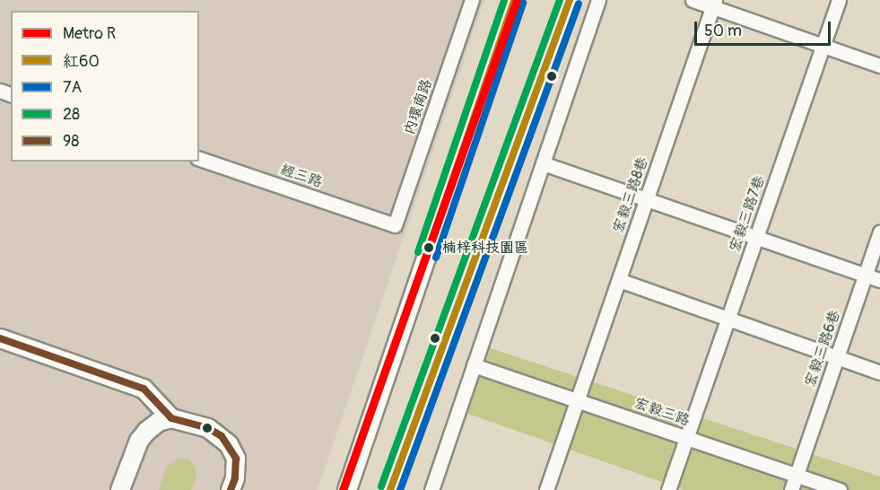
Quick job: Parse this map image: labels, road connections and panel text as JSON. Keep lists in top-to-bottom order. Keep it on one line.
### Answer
{"streets":{"street":["內環南路","經三路","宏毅三路8巷","宏毅三路7巷","宏毅三路6巷","宏毅三路"]},"crossings":[["內環南路","經三路"],["宏毅三路8巷","宏毅三路"],["宏毅三路7巷","宏毅三路"],["宏毅三路6巷","宏毅三路"]],"places":["楠梓科技園區"],"lines":["metro line R","transit line 紅60","transit line 28","transit line 7A","transit line 98"],"legend":["Metro R","紅60","7A","28","98"],"scale_bar":"50 m"}
